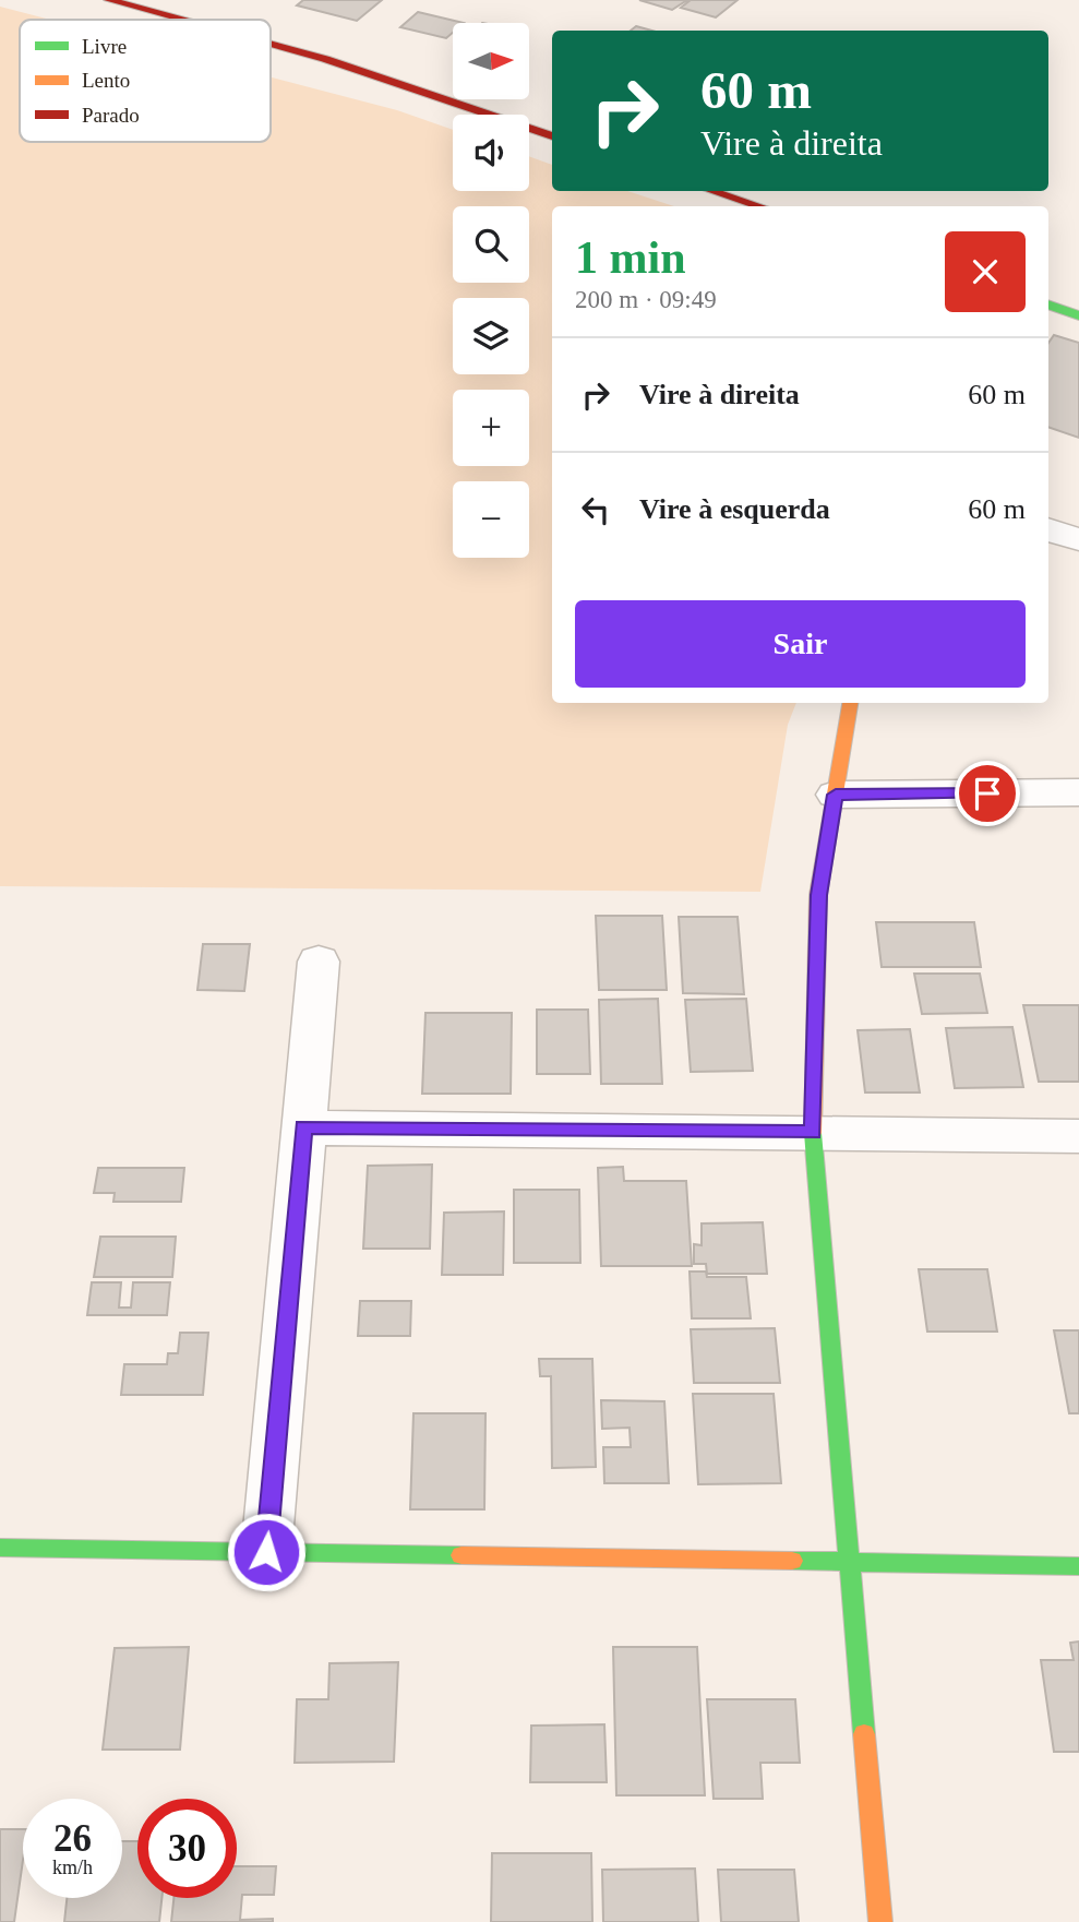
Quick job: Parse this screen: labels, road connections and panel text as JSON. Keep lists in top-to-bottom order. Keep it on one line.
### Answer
{"legend":["Livre","Lento","Parado"],"north":"right","page":{"map_buttons":["+","−"],"turn":["60 m","Vire à direita"],"heading":["1 min","200 m · 09:49"],"list":[{"name":"Vire à direita","value":"60 m"},{"name":"Vire à esquerda","value":"60 m"}],"buttons":"Sair","speed":"26 km/h","limit":"30"}}
